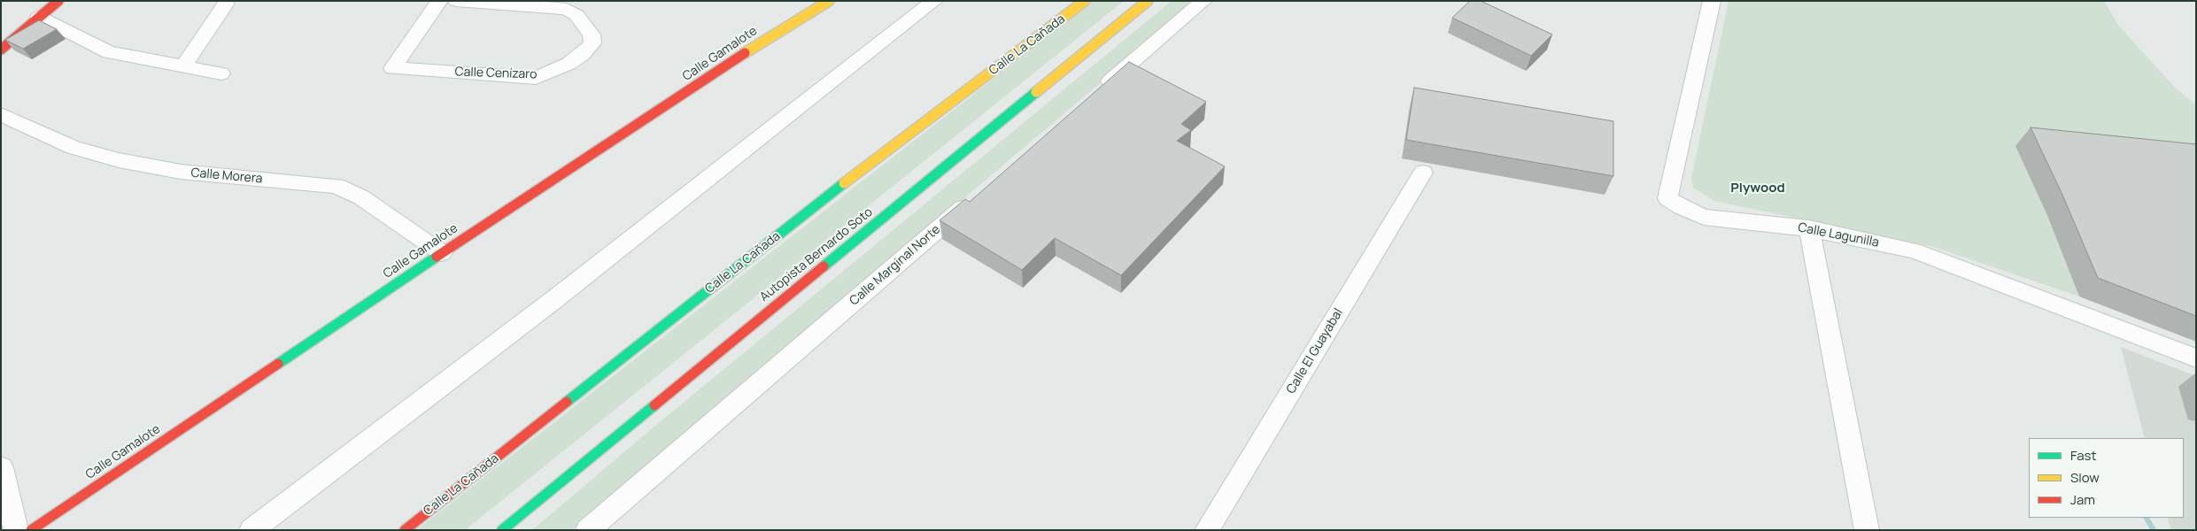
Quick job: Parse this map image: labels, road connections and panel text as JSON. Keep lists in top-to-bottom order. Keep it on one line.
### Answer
{"streets":{"main road":["Calle La Cañada","Calle Gamalote","Autopista Bernardo Soto"],"street":["Calle Cenízaro","Calle Morera","Calle Lagunilla","Calle Marginal Norte","Calle El Guayabal"]},"crossings":[["Calle Gamalote","Calle Morera"]],"districts":["Plywood"],"legend":["Fast","Slow","Jam"]}
